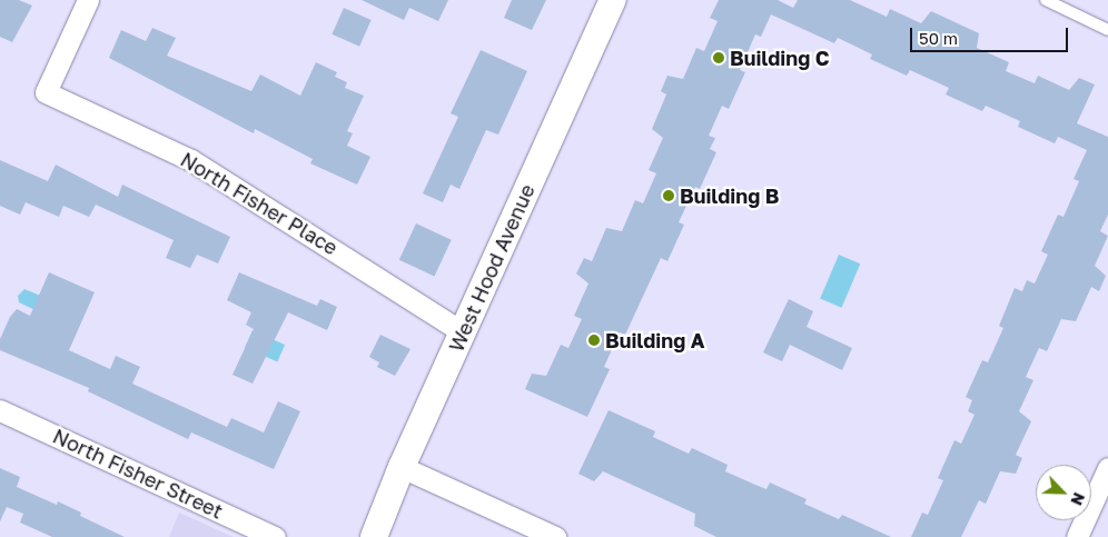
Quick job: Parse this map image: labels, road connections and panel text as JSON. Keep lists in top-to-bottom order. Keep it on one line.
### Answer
{"streets":{"street":["North Fisher Place","West Hood Avenue","North Fisher Street"]},"crossings":[["North Fisher Place","West Hood Avenue"]],"places":["Building C","Building B","Building A"],"scale_bar":"50 m","north":"bottom right"}
